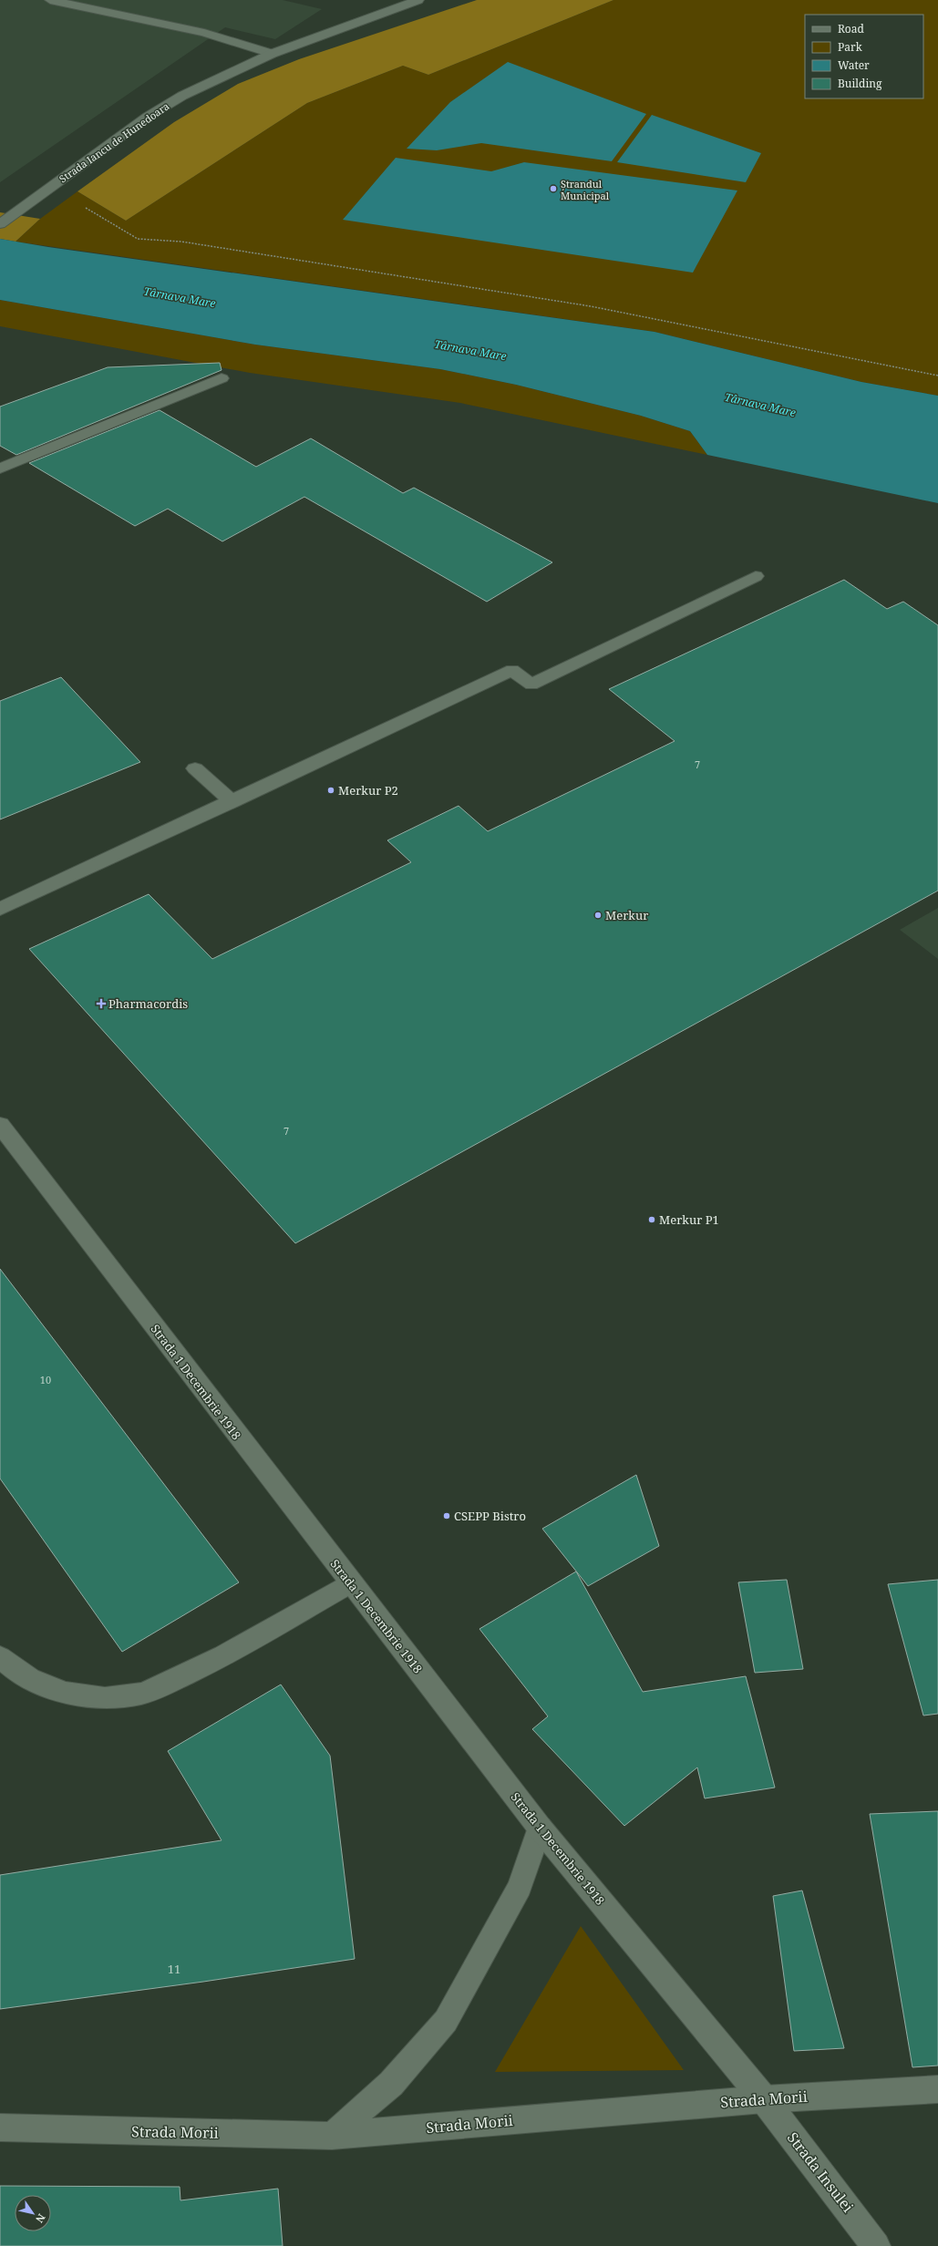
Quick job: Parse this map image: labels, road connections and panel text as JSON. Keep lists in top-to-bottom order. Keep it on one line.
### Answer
{"streets":{"main road":["Strada Iancu de Hunedoara","Strada 1 Decembrie 1918","Strada Morii","Strada Insulei"]},"crossings":[["Strada 1 Decembrie 1918","Strada Morii"],["Strada 1 Decembrie 1918","Strada Insulei"],["Strada Morii","Strada Insulei"]],"water":["Târnava Mare"],"places":{"other":["Ștrandul Municipal","Merkur P2","Merkur","Merkur P1","CSEPP Bistro"],"health":["Pharmacordis"]},"house_numbers":["7","7","10","11"],"legend":["Road","Park","Water","Building"],"north":"bottom right"}
